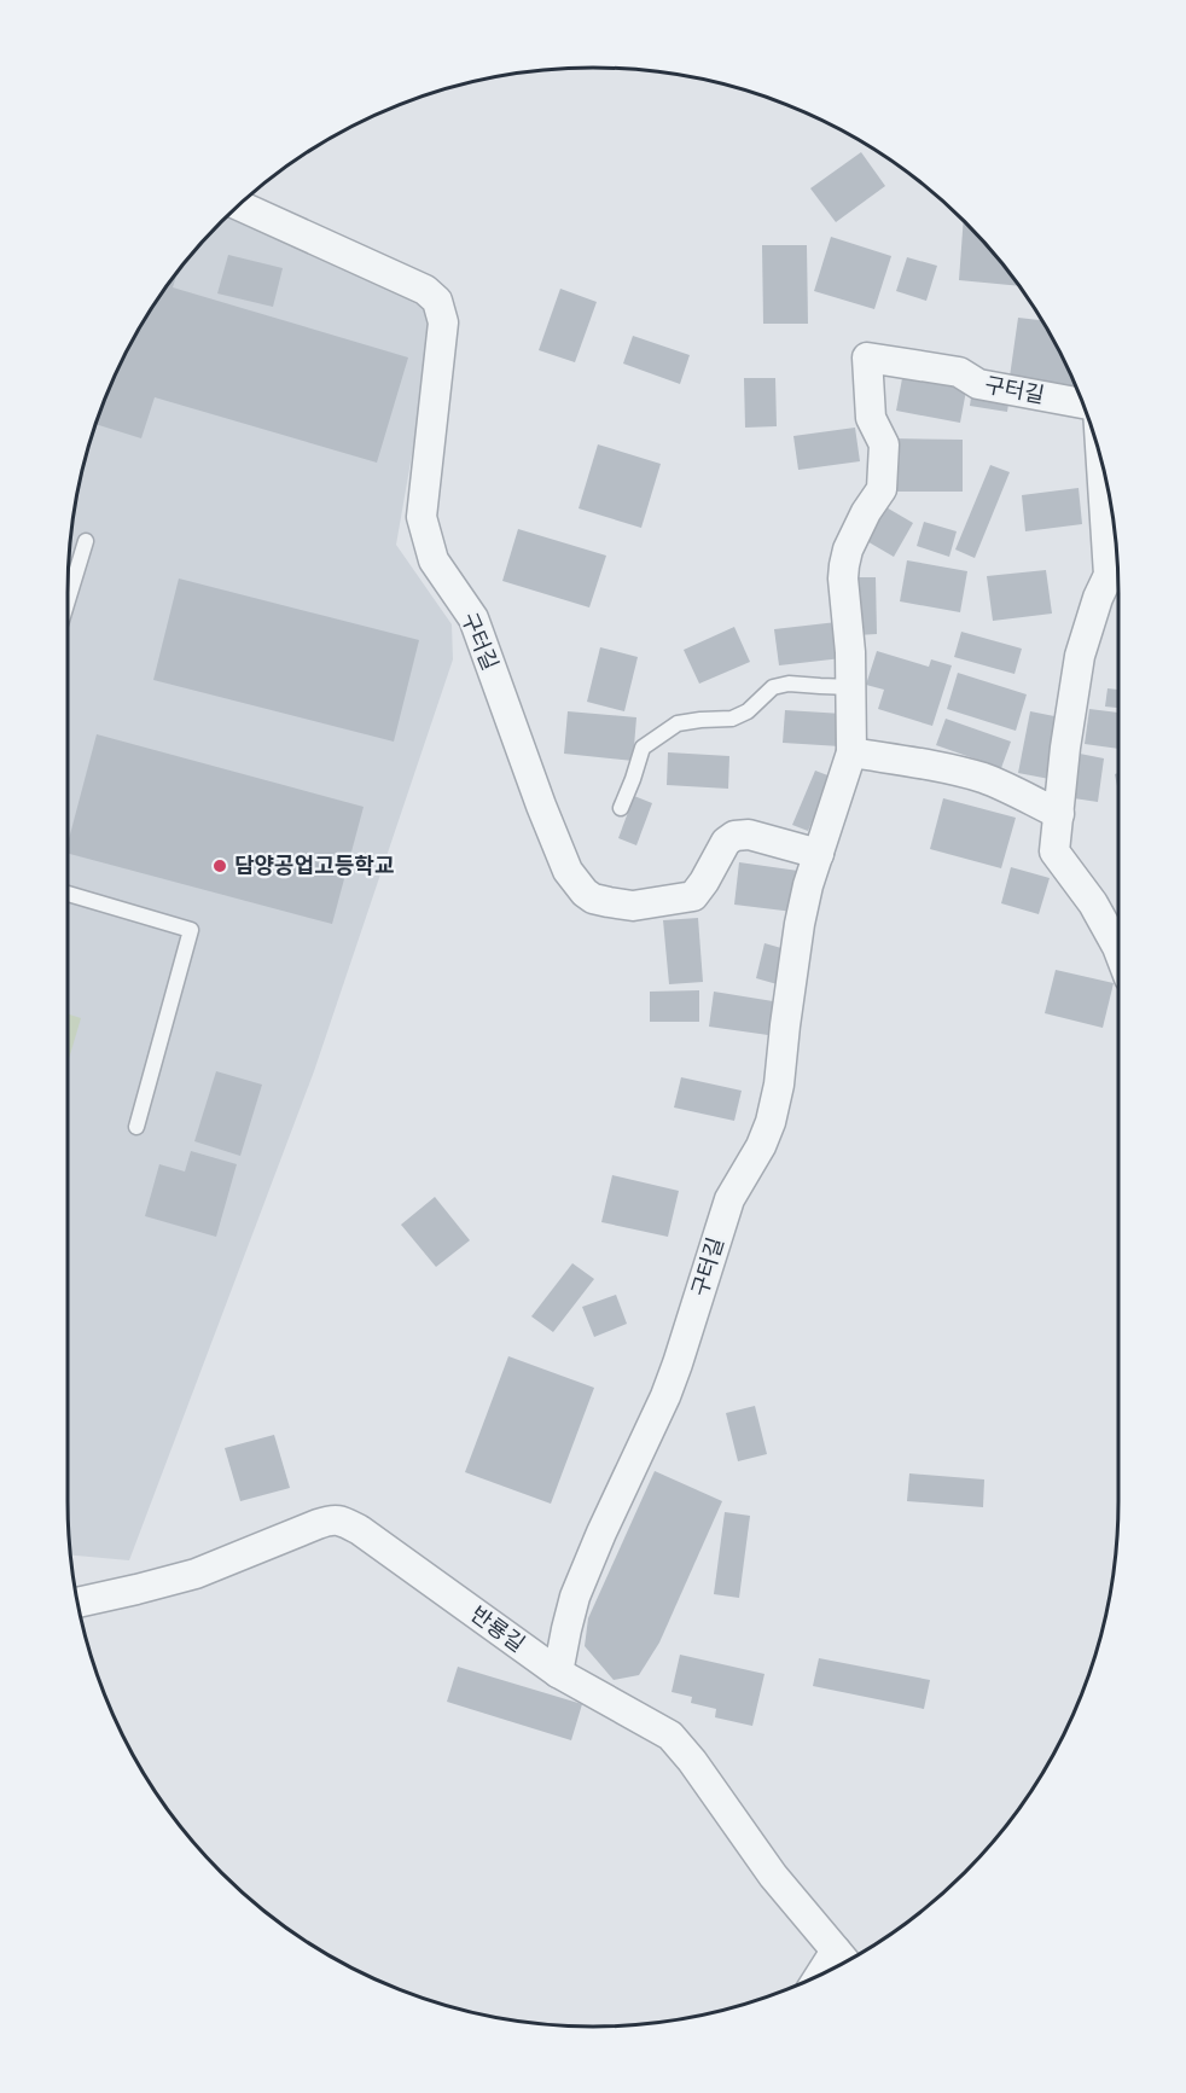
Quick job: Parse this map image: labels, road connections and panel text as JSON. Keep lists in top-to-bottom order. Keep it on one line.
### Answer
{"streets":{"street":["구터길","반룡길"]},"crossings":[["구터길","반룡길"]],"places":["담양공업고등학교"]}
